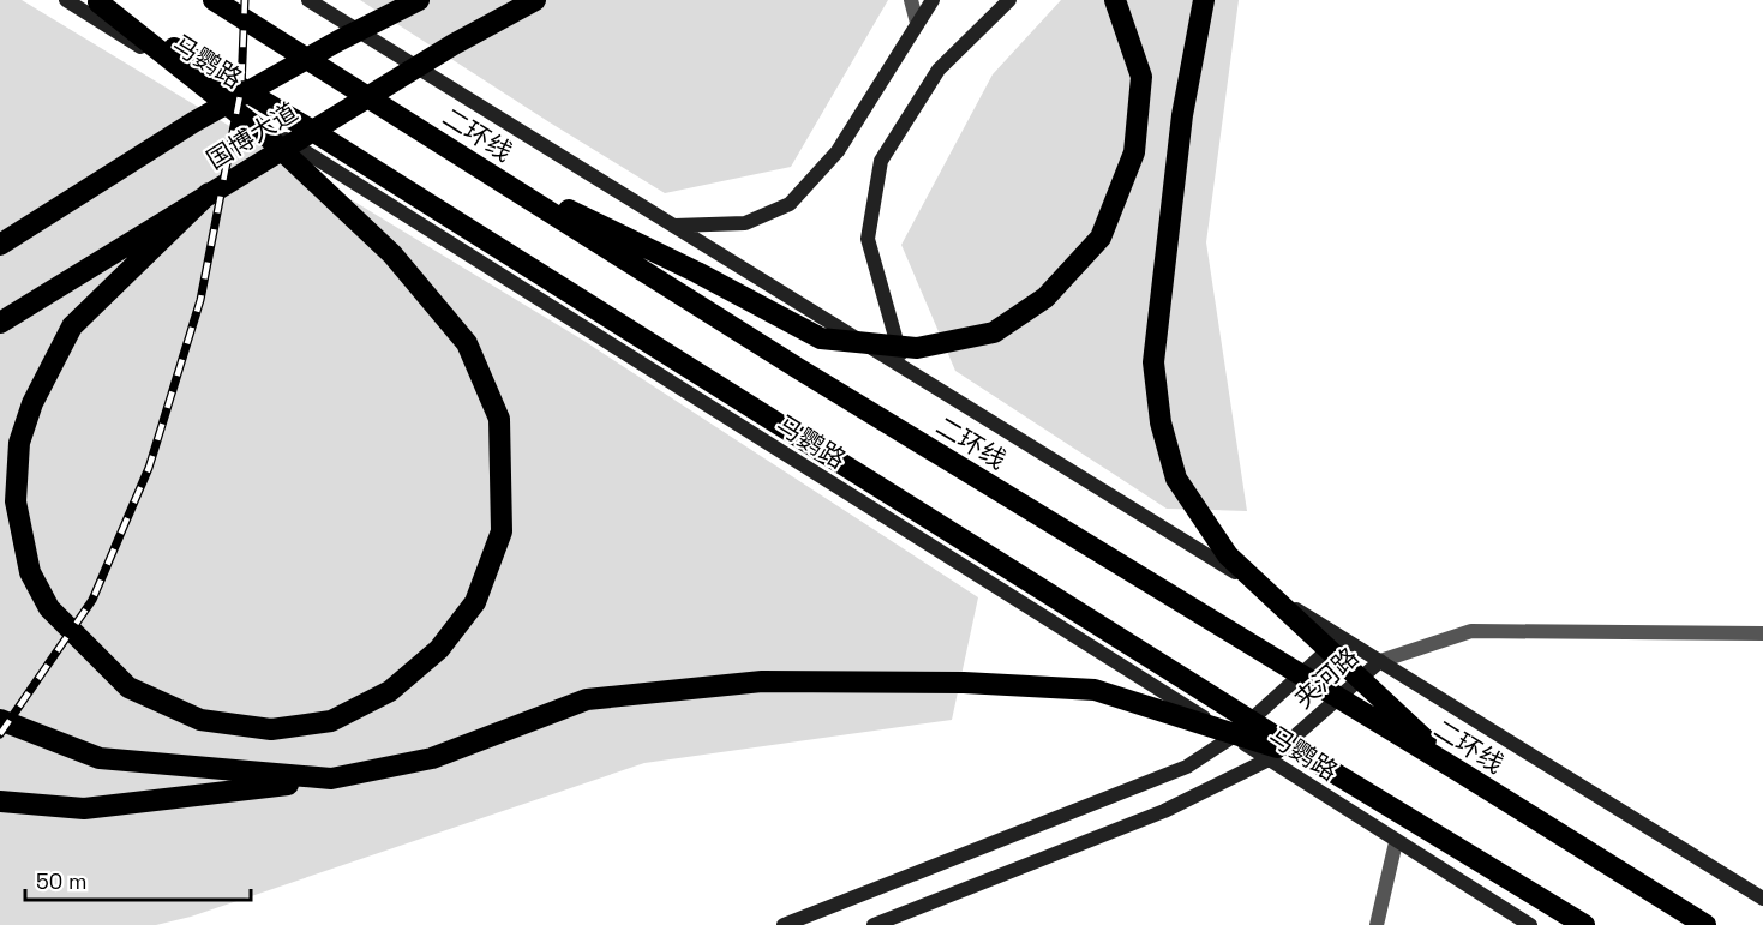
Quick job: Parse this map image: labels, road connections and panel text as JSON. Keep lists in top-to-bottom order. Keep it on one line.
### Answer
{"streets":{"highway":["二环线","国博大道"],"main road":["马鹦路","夹河路"]},"crossings":[["马鹦路","国博大道"],["马鹦路","夹河路"]],"scale_bar":"50 m"}
